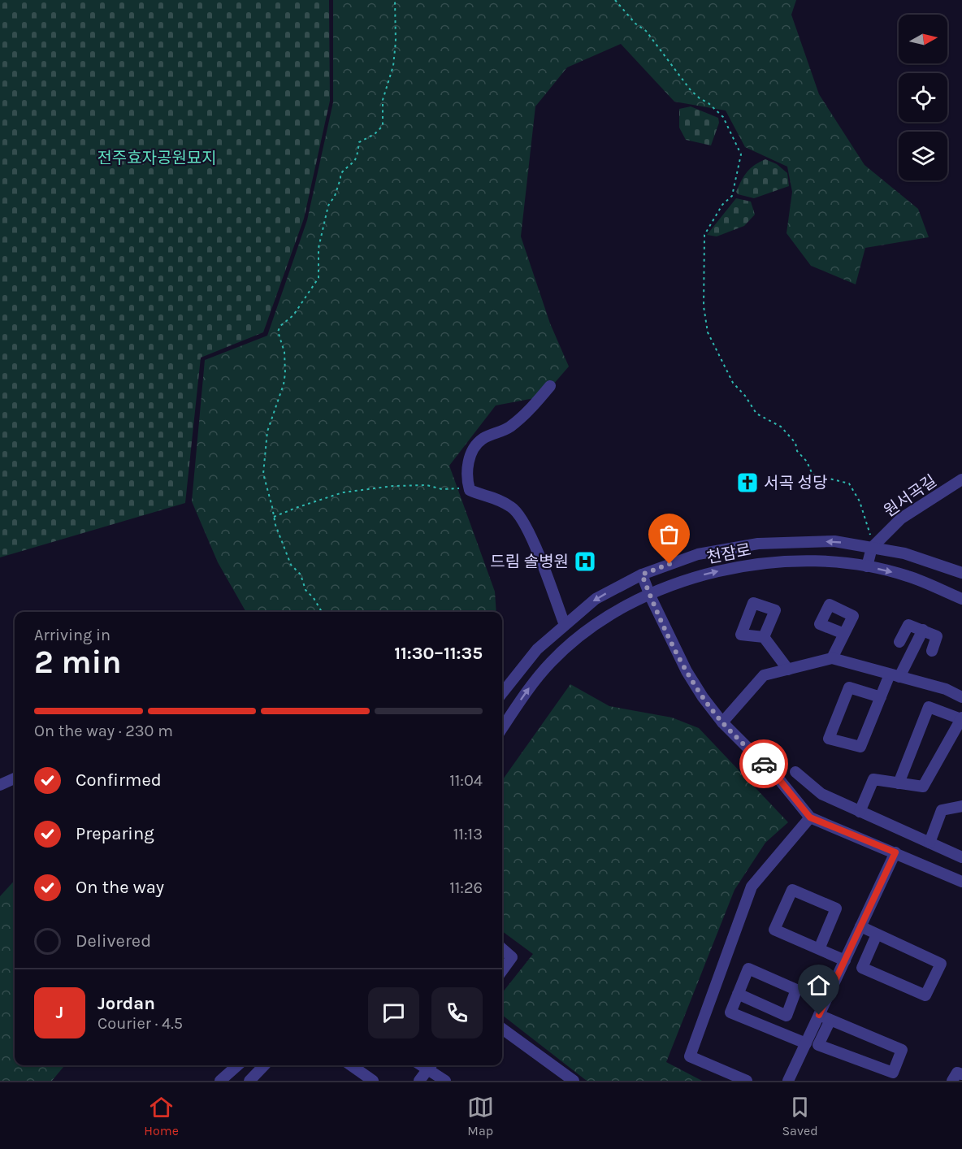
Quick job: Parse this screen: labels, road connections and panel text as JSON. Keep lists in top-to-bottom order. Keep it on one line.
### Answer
{"streets":{"street":["원서곡길","천잠로"]},"crossings":[["원서곡길","천잠로"]],"parks":["전주효자공원묘지"],"places":{"church":["서곡 성당"],"hospital":["드림 솔병원"]},"north":"right","page":{"heading":["2 min","Arriving in","11:30–11:35"],"panel":["Jordan","Courier · 4.5"],"bar":"On the way · 230 m","list":[["Confirmed","11:04"],["Preparing","11:13"],["On the way","11:26"],"Delivered"],"round":"J","tabs":["Home","Map","Saved"]}}
